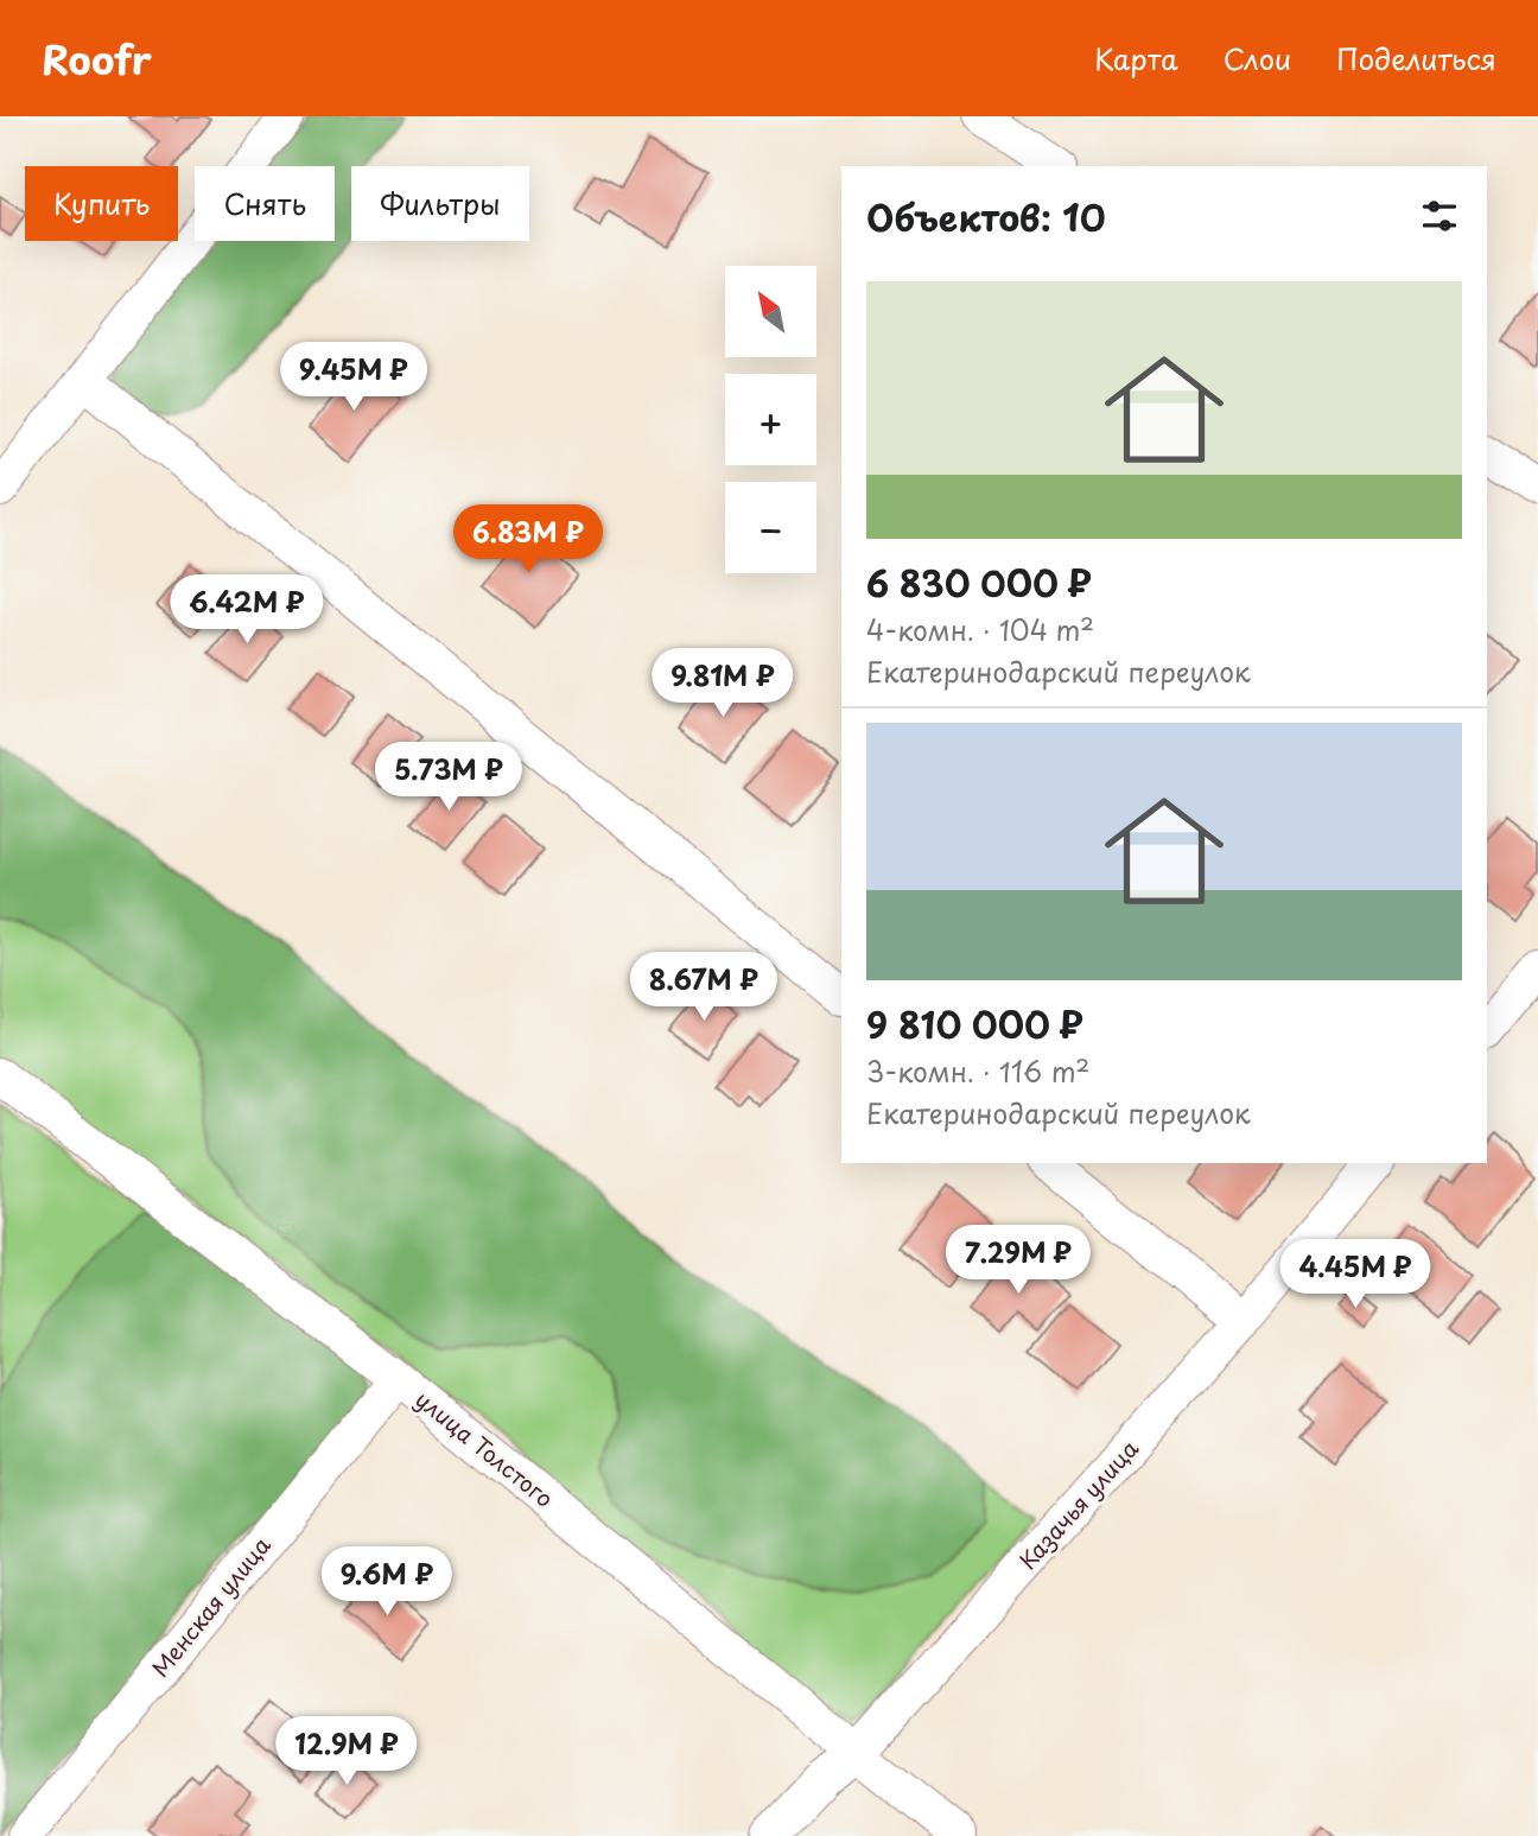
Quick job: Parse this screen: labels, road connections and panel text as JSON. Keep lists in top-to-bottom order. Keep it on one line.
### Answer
{"streets":{"street":["улица Толстого","Казачья улица","Менская улица"]},"crossings":[["улица Толстого","Казачья улица"],["улица Толстого","Менская улица"]],"north":"top left","page":{"header":"Roofr","nav":["Карта","Слои","Поделиться"],"chip":["Купить","Снять","Фильтры"],"heading":"Объектов: 10","map_buttons":["+","−"],"list":[{"name":"6 830 000 ₽","note":"4-комн. · 104 m² · Екатеринодарский переулок"},{"name":"9 810 000 ₽","note":"3-комн. · 116 m² · Екатеринодарский переулок"}],"price":["9.45M ₽","6.83M ₽","6.42M ₽","9.81M ₽","5.73M ₽","8.67M ₽","7.29M ₽","4.45M ₽","9.6M ₽","12.9M ₽"]}}
